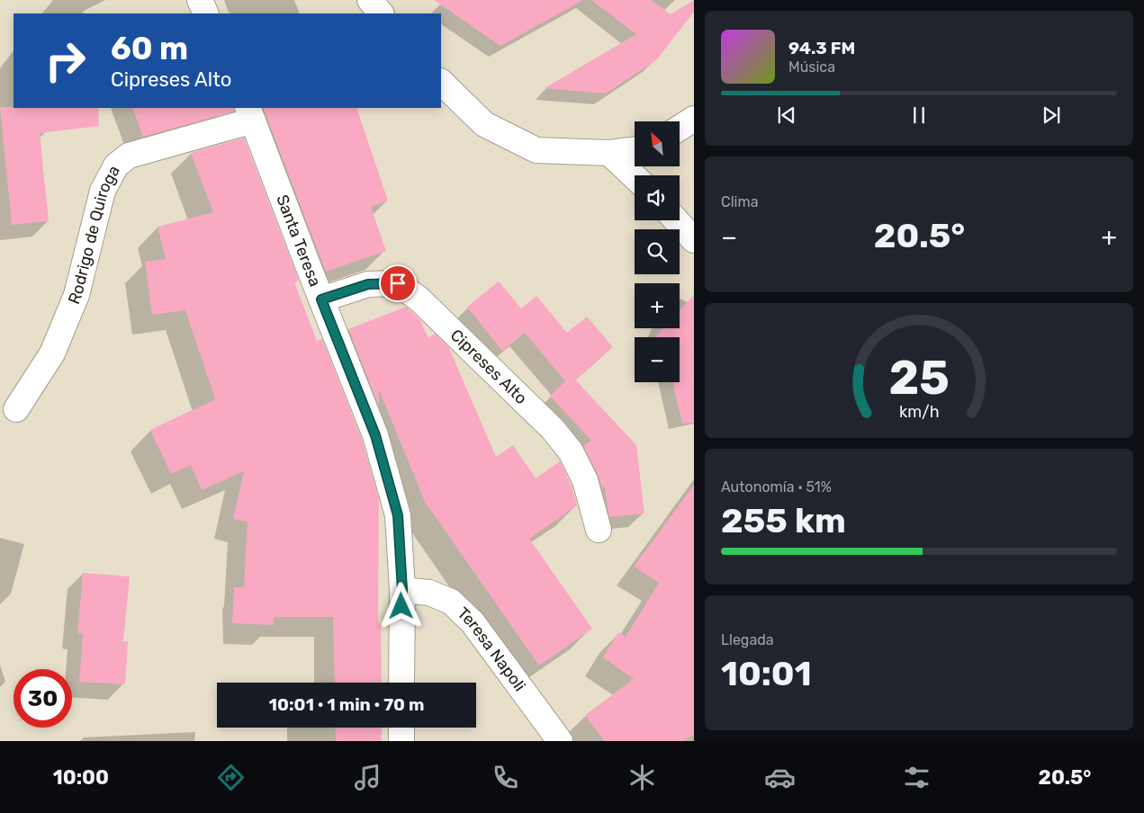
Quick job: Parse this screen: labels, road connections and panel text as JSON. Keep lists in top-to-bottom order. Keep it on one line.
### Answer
{"streets":{"street":["Rodrigo de Quiroga","Santa Teresa","Cipreses Alto","Teresa Napoli"]},"crossings":[["Rodrigo de Quiroga","Santa Teresa"],["Santa Teresa","Cipreses Alto"],["Santa Teresa","Teresa Napoli"]],"north":"top left","page":{"turn":["60 m","Cipreses Alto"],"song":["94.3 FM","Música"],"map_buttons":["+","−"],"tile":["Clima",["Autonomía · 51%","255 km"],["Llegada","10:01"]],"heat":["−","20.5°","+"],"limit":"30","trip":"10:01 · 1 min · 70 m","tabs":["10:00","20.5°"],"gauge":["25","km/h"]}}
